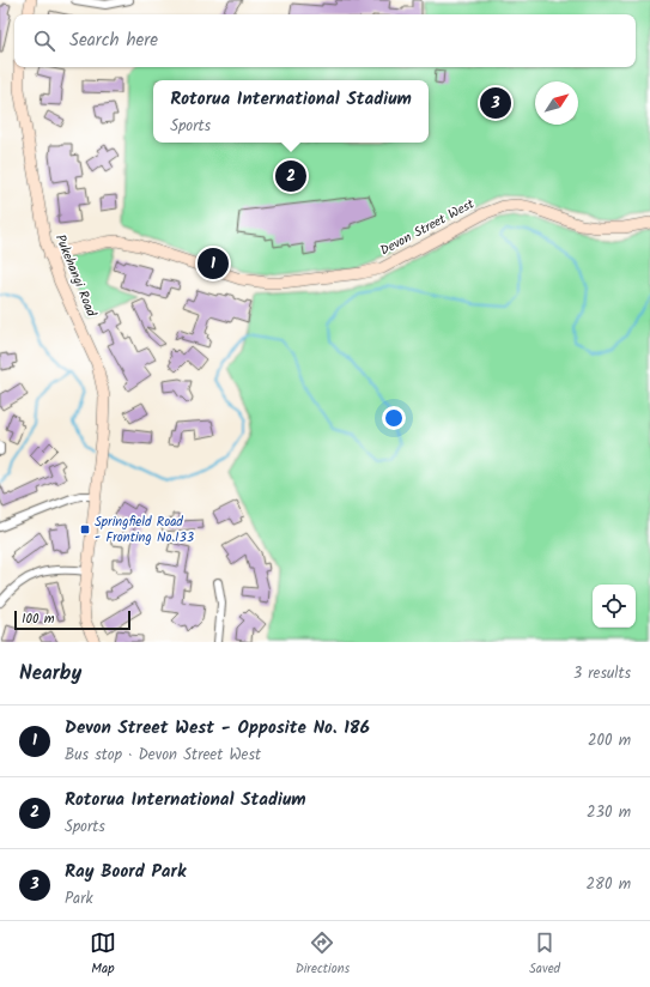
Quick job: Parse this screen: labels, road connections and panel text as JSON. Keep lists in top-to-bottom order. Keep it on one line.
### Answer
{"streets":{"main road":["Devon Street West","Pukehangi Road"]},"crossings":[["Devon Street West","Pukehangi Road"]],"places":{"transit":["Springfield Road - Fronting No.133"]},"scale_bar":"100 m","north":"top right","page":{"search":"Search here","popup":["Rotorua International Stadium","Sports"],"pins":["3","2","1"],"scale":"100 m","heading":["Nearby","3 results"],"list":[{"mark":"1","name":"Devon Street West - Opposite No. 186","note":"Bus stop · Devon Street West","value":"200 m"},{"mark":"2","name":"Rotorua International Stadium","note":"Sports","value":"230 m"},{"mark":"3","name":"Ray Boord Park","note":"Park","value":"280 m"}],"nav":["Map","Directions","Saved"]}}
